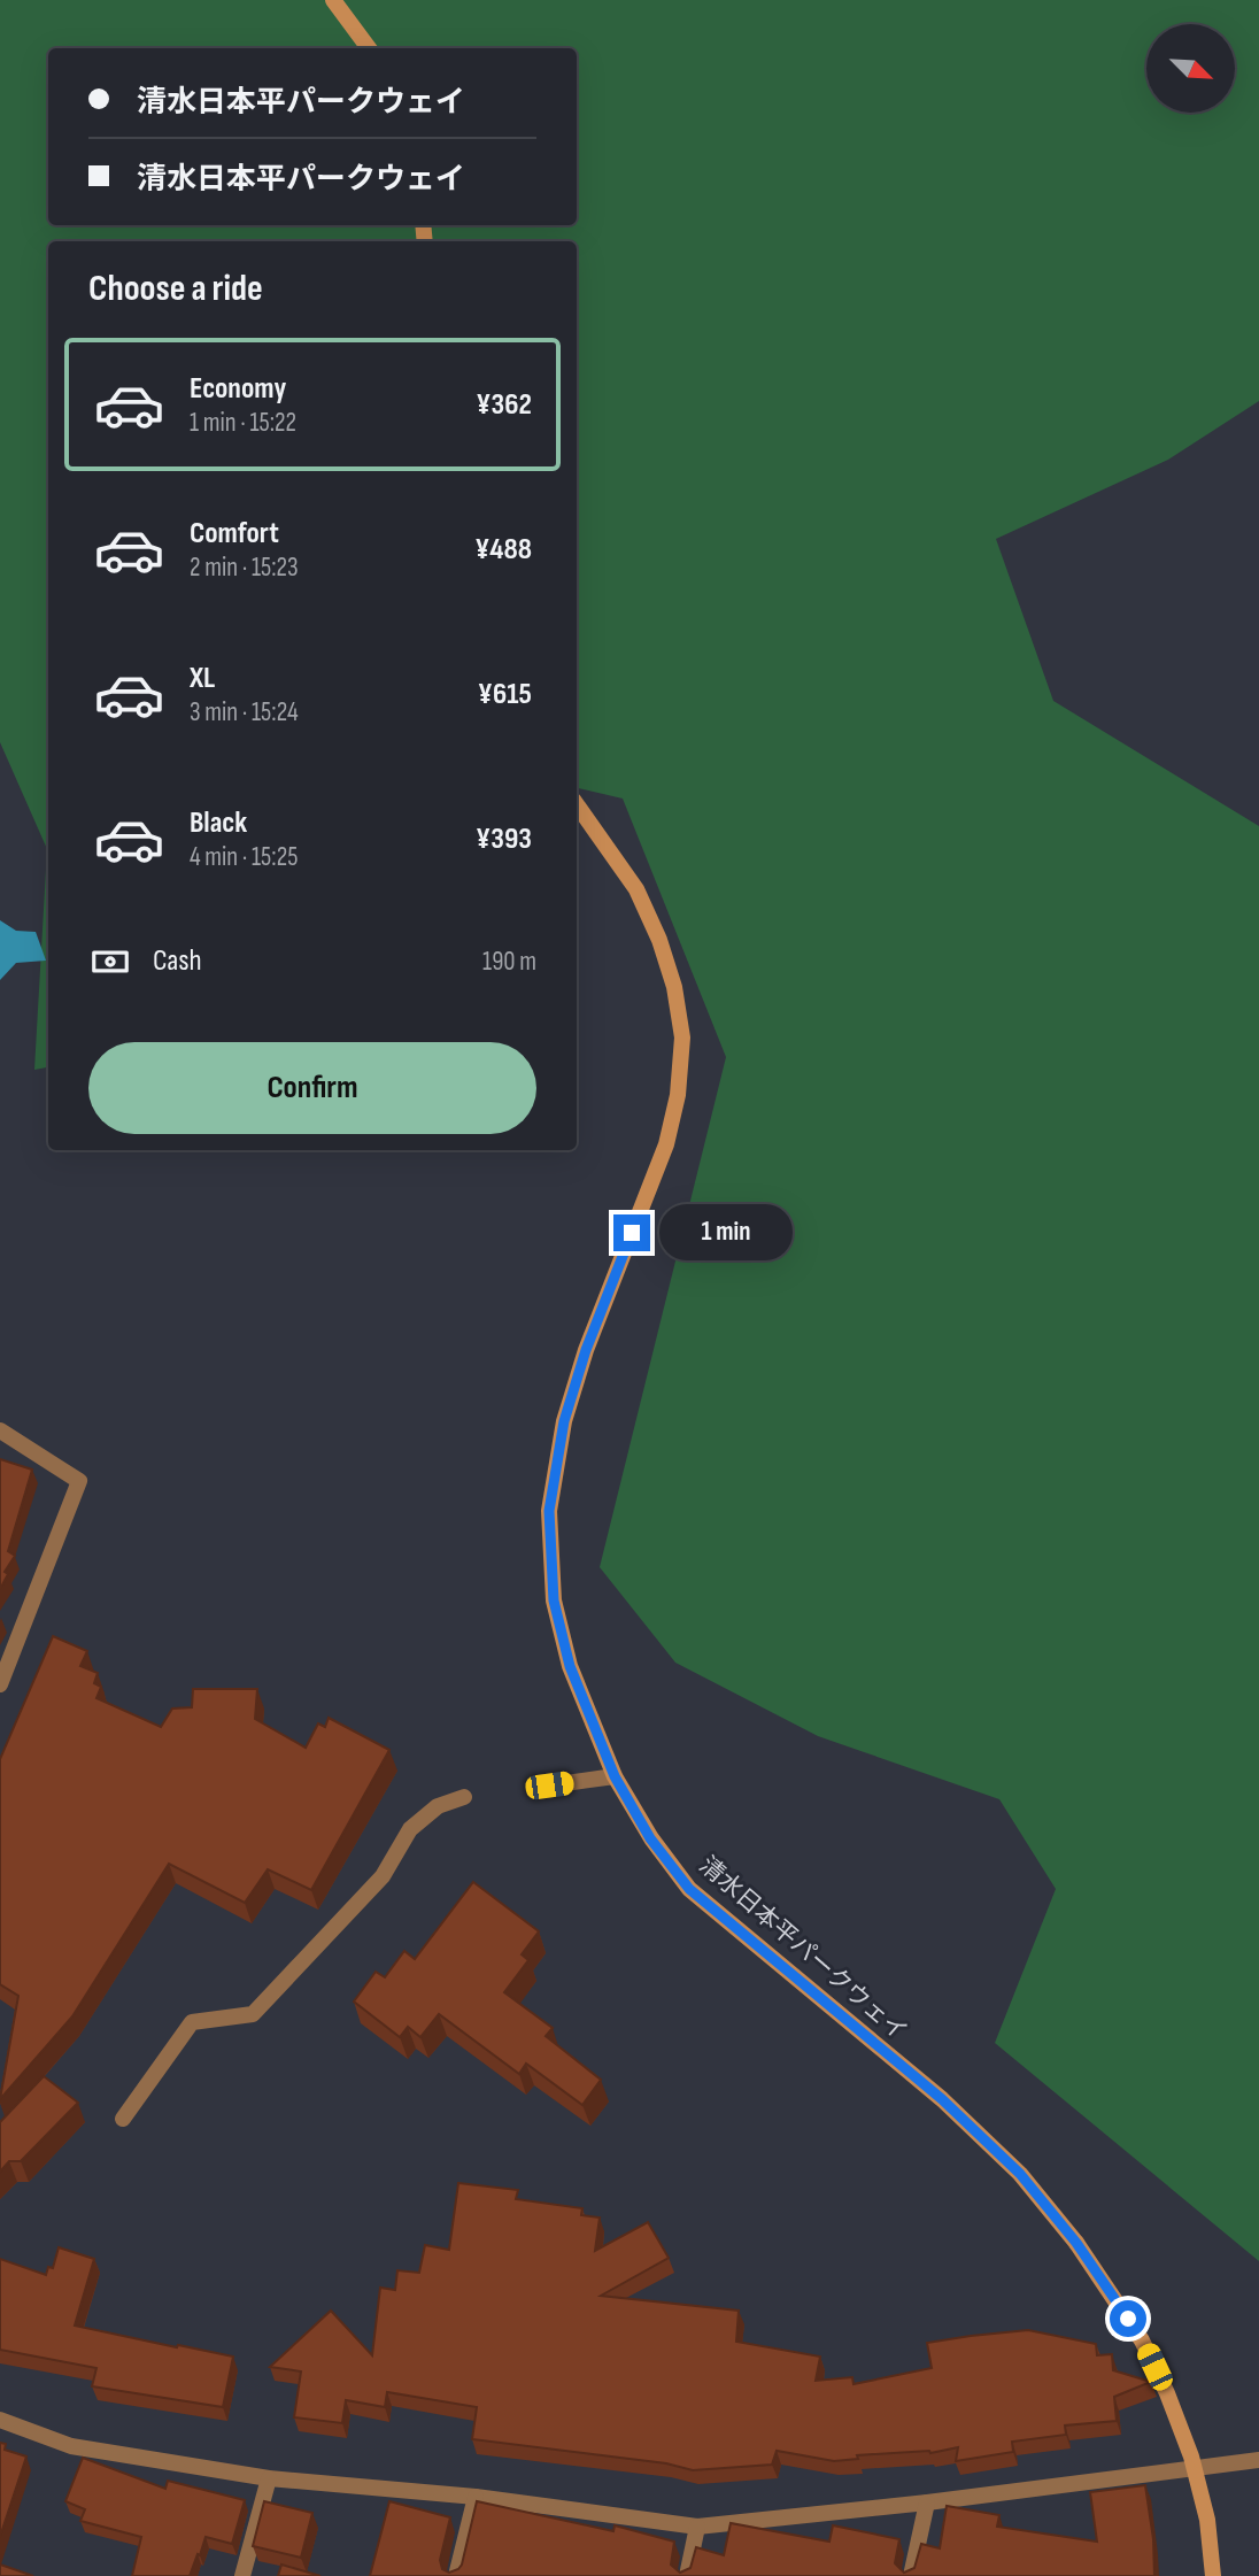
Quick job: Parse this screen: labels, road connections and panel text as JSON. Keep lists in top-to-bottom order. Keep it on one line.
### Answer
{"streets":{"street":["清水日本平パークウェイ"]},"north":"bottom right","page":{"banner":["清水日本平パークウェイ","清水日本平パークウェイ"],"heading":"Choose a ride","list":[{"name":"Economy","note":"1 min · 15:22","value":"¥362"},{"name":"Comfort","note":"2 min · 15:23","value":"¥488"},{"name":"XL","note":"3 min · 15:24","value":"¥615"},{"name":"Black","note":"4 min · 15:25","value":"¥393"}],"pay":["Cash","190 m"],"buttons":"Confirm","bubble":"1 min"}}
